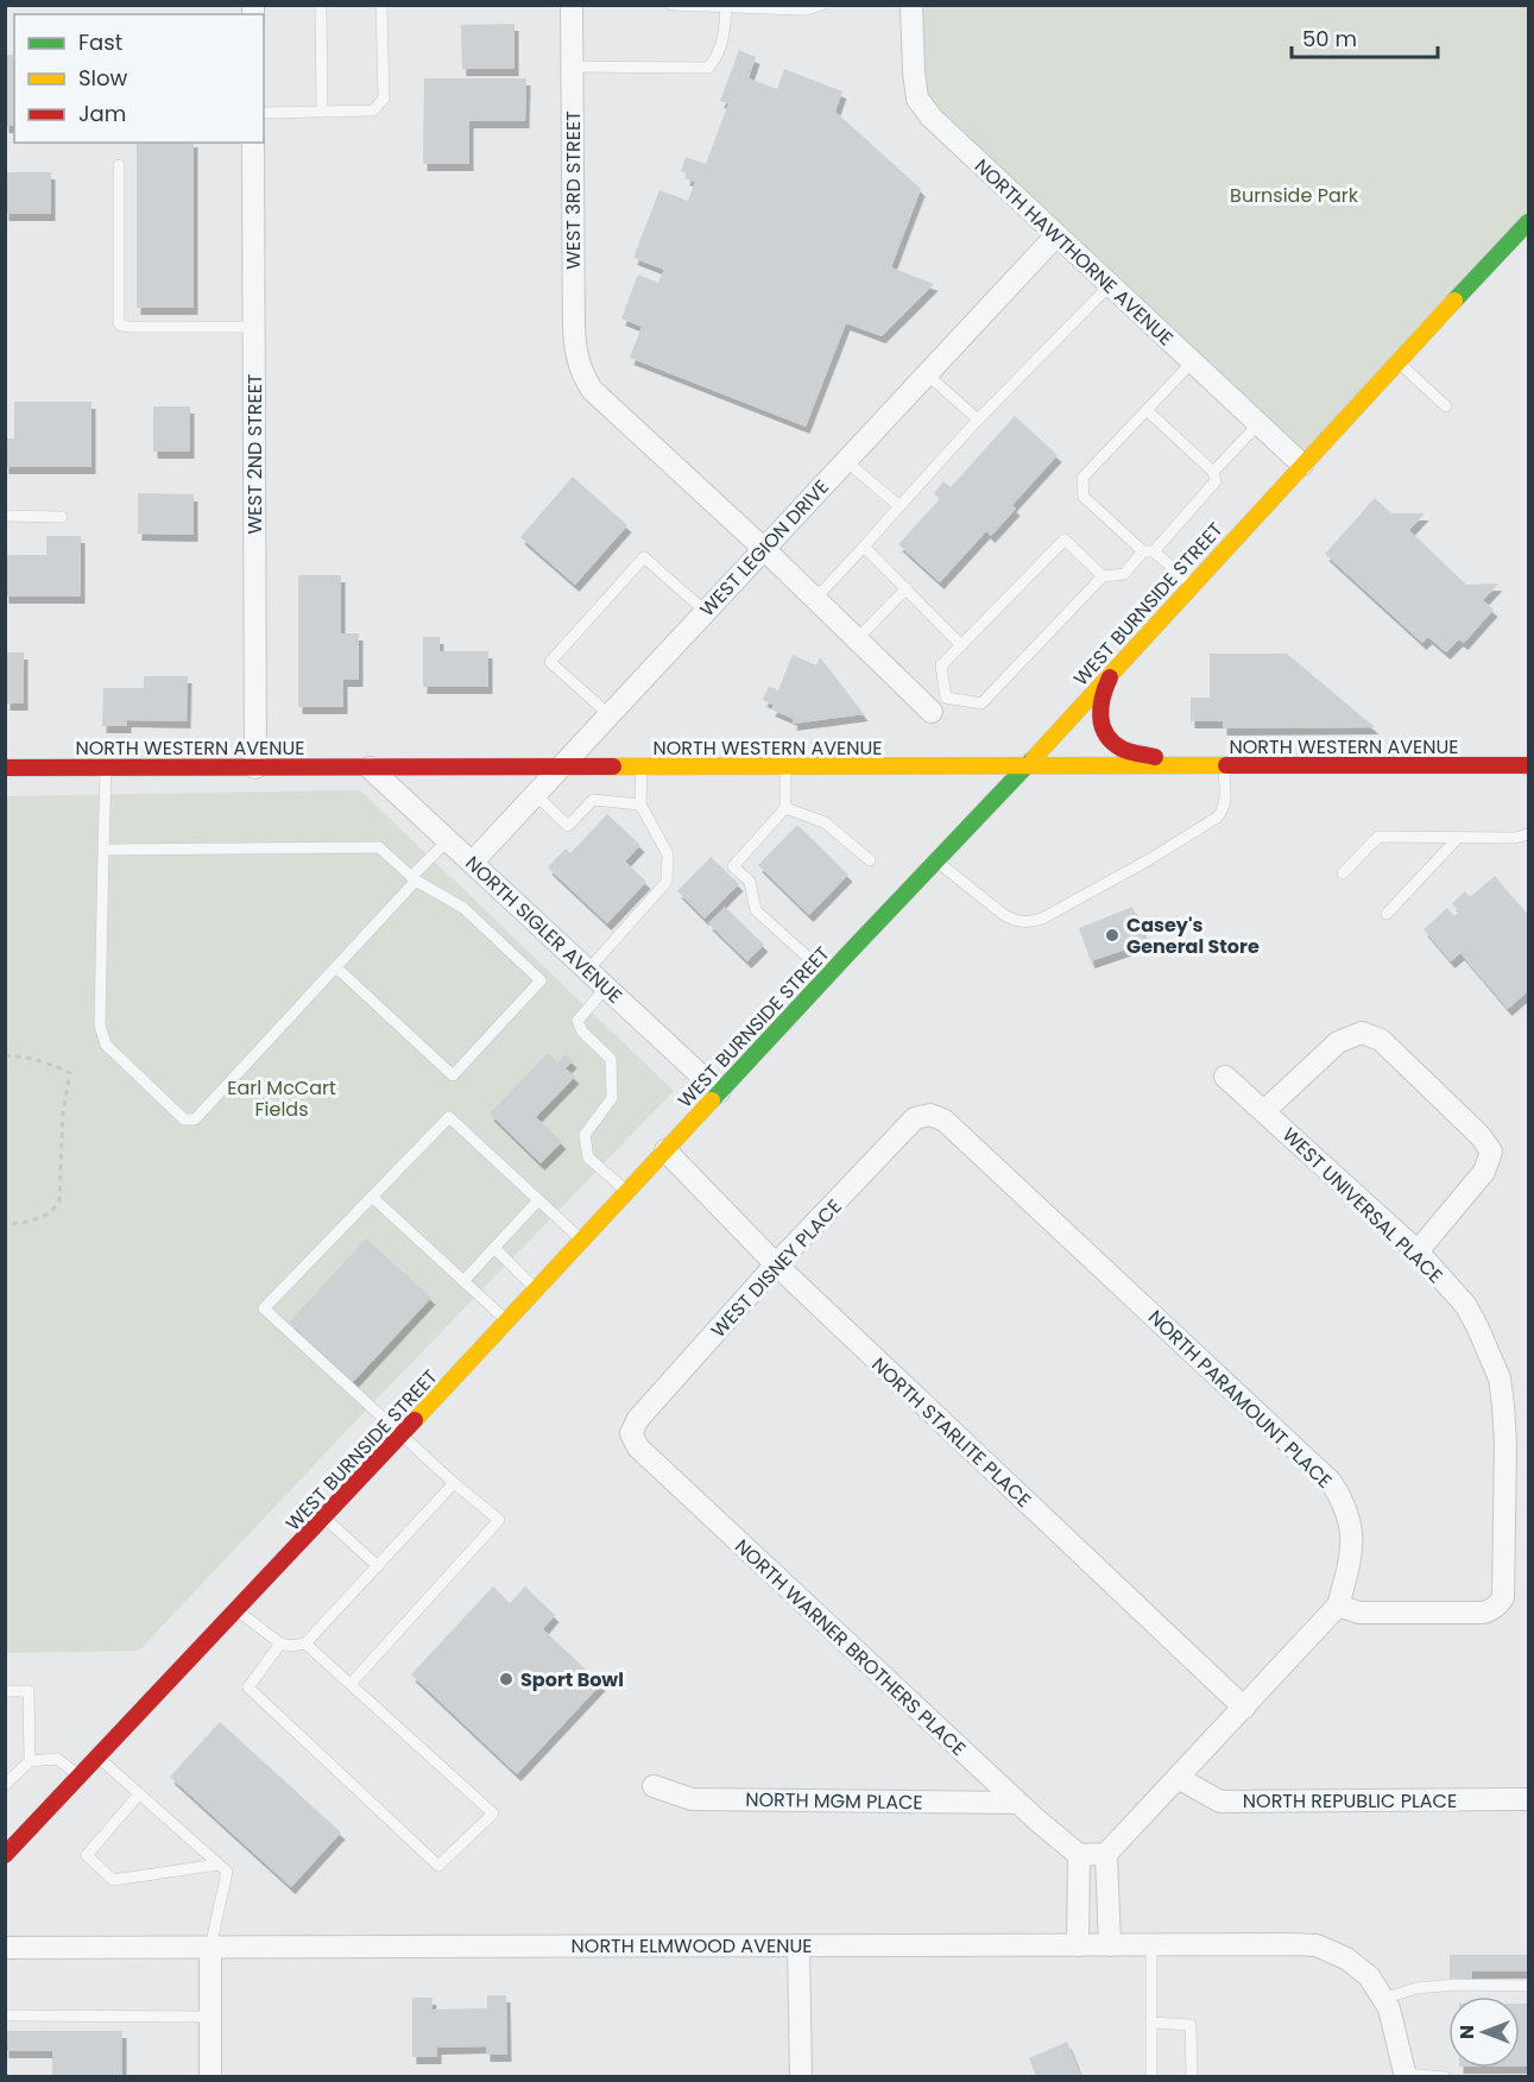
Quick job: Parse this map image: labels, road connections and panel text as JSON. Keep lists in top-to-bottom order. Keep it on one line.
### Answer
{"streets":{"main road":["WEST BURNSIDE STREET","NORTH WESTERN AVENUE"],"street":["WEST 3RD STREET","NORTH HAWTHORNE AVENUE","WEST 2ND STREET","WEST LEGION DRIVE","NORTH SIGLER AVENUE","WEST UNIVERSAL PLACE","WEST DISNEY PLACE","NORTH PARAMOUNT PLACE","NORTH STARLITE PLACE","NORTH WARNER BROTHERS PLACE","NORTH MGM PLACE","NORTH REPUBLIC PLACE","NORTH ELMWOOD AVENUE"]},"crossings":[["WEST 3RD STREET","WEST LEGION DRIVE"],["NORTH HAWTHORNE AVENUE","WEST LEGION DRIVE"],["NORTH HAWTHORNE AVENUE","WEST BURNSIDE STREET"],["WEST 2ND STREET","NORTH WESTERN AVENUE"],["WEST LEGION DRIVE","NORTH WESTERN AVENUE"],["WEST LEGION DRIVE","NORTH SIGLER AVENUE"],["WEST BURNSIDE STREET","NORTH WESTERN AVENUE"],["WEST BURNSIDE STREET","NORTH SIGLER AVENUE"],["WEST BURNSIDE STREET","NORTH STARLITE PLACE"],["NORTH WESTERN AVENUE","NORTH SIGLER AVENUE"],["WEST UNIVERSAL PLACE","NORTH PARAMOUNT PLACE"],["WEST DISNEY PLACE","NORTH PARAMOUNT PLACE"],["WEST DISNEY PLACE","NORTH STARLITE PLACE"],["WEST DISNEY PLACE","NORTH WARNER BROTHERS PLACE"],["NORTH PARAMOUNT PLACE","NORTH STARLITE PLACE"],["NORTH PARAMOUNT PLACE","NORTH REPUBLIC PLACE"],["NORTH WARNER BROTHERS PLACE","NORTH MGM PLACE"]],"parks":["Burnside Park","Earl McCart Fields"],"places":["Casey's General Store","Sport Bowl"],"legend":["Fast","Slow","Jam"],"scale_bar":"50 m","north":"left"}
